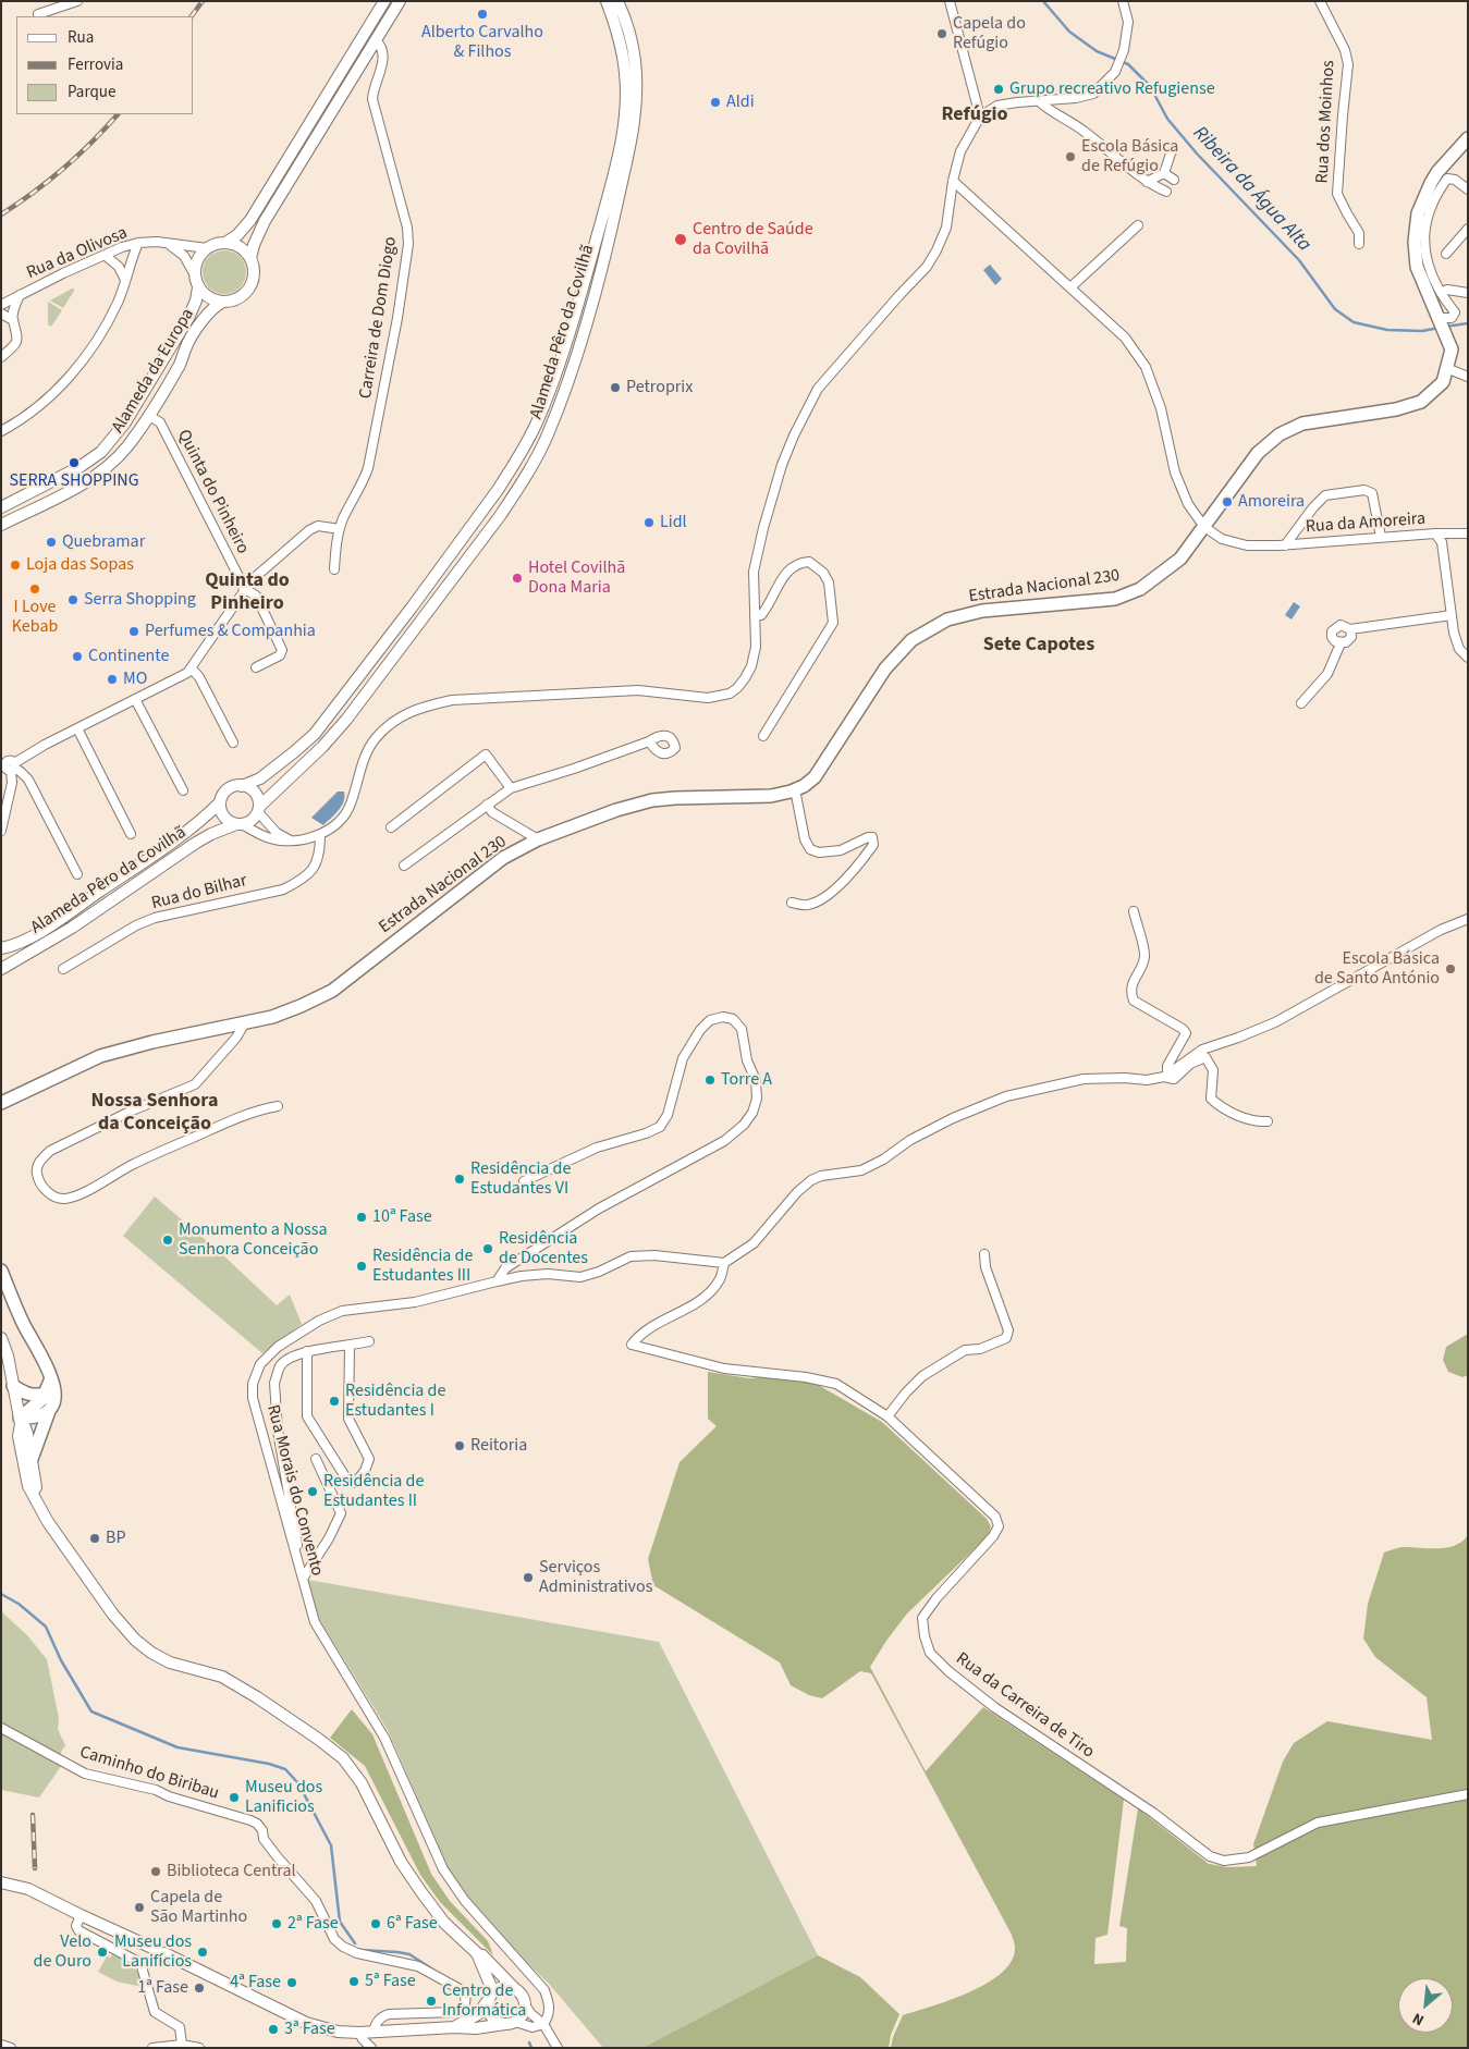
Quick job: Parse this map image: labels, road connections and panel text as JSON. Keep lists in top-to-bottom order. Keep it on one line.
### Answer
{"streets":{"main road":["Alameda Pêro da Covilhã","Alameda da Europa","Estrada Nacional 230"],"street":["Rua dos Moinhos","Rua da Olivosa","Carreira de Dom Diogo","Quinta do Pinheiro","Rua da Amoreira","Rua do Bilhar","Rua Morais do Convento","Rua da Carreira de Tiro","Caminho do Biribau"]},"crossings":[["Rua da Olivosa","Alameda da Europa"],["Carreira de Dom Diogo","Alameda da Europa"],["Carreira de Dom Diogo","Quinta do Pinheiro"],["Alameda da Europa","Quinta do Pinheiro"],["Rua da Amoreira","Estrada Nacional 230"],["Rua Morais do Convento","Rua da Carreira de Tiro"]],"districts":["Refúgio","Quinta do Pinheiro","Sete Capotes","Nossa Senhora da Conceição"],"water":["Ribeira da Água Alta"],"places":["Alberto Carvalho & Filhos","Capela do Refúgio","Grupo recreativo Refugiense","Aldi","Escola Básica de Refúgio","Centro de Saúde da Covilhã","Petroprix","SERRA SHOPPING","Amoreira","Lidl","Quebramar","Loja das Sopas","Hotel Covilhã Dona Maria","I Love Kebab","Serra Shopping","Perfumes & Companhia","Continente","MO","Escola Básica de Santo António","Torre A","Residência de Estudantes VI","10ª Fase","Monumento a Nossa Senhora Conceição","Residência de Docentes","Residência de Estudantes III","Residência de Estudantes I","Reitoria","Residência de Estudantes II","BP","Serviços Administrativos","Museu dos Lanificios","Biblioteca Central","Capela de São Martinho","2ª Fase","6ª Fase","Velo de Ouro","Museu dos Lanifícios","5ª Fase","4ª Fase","1ª Fase","Centro de Informática","3ª Fase"],"legend":["Rua","Ferrovia","Parque"],"north":"bottom left"}
